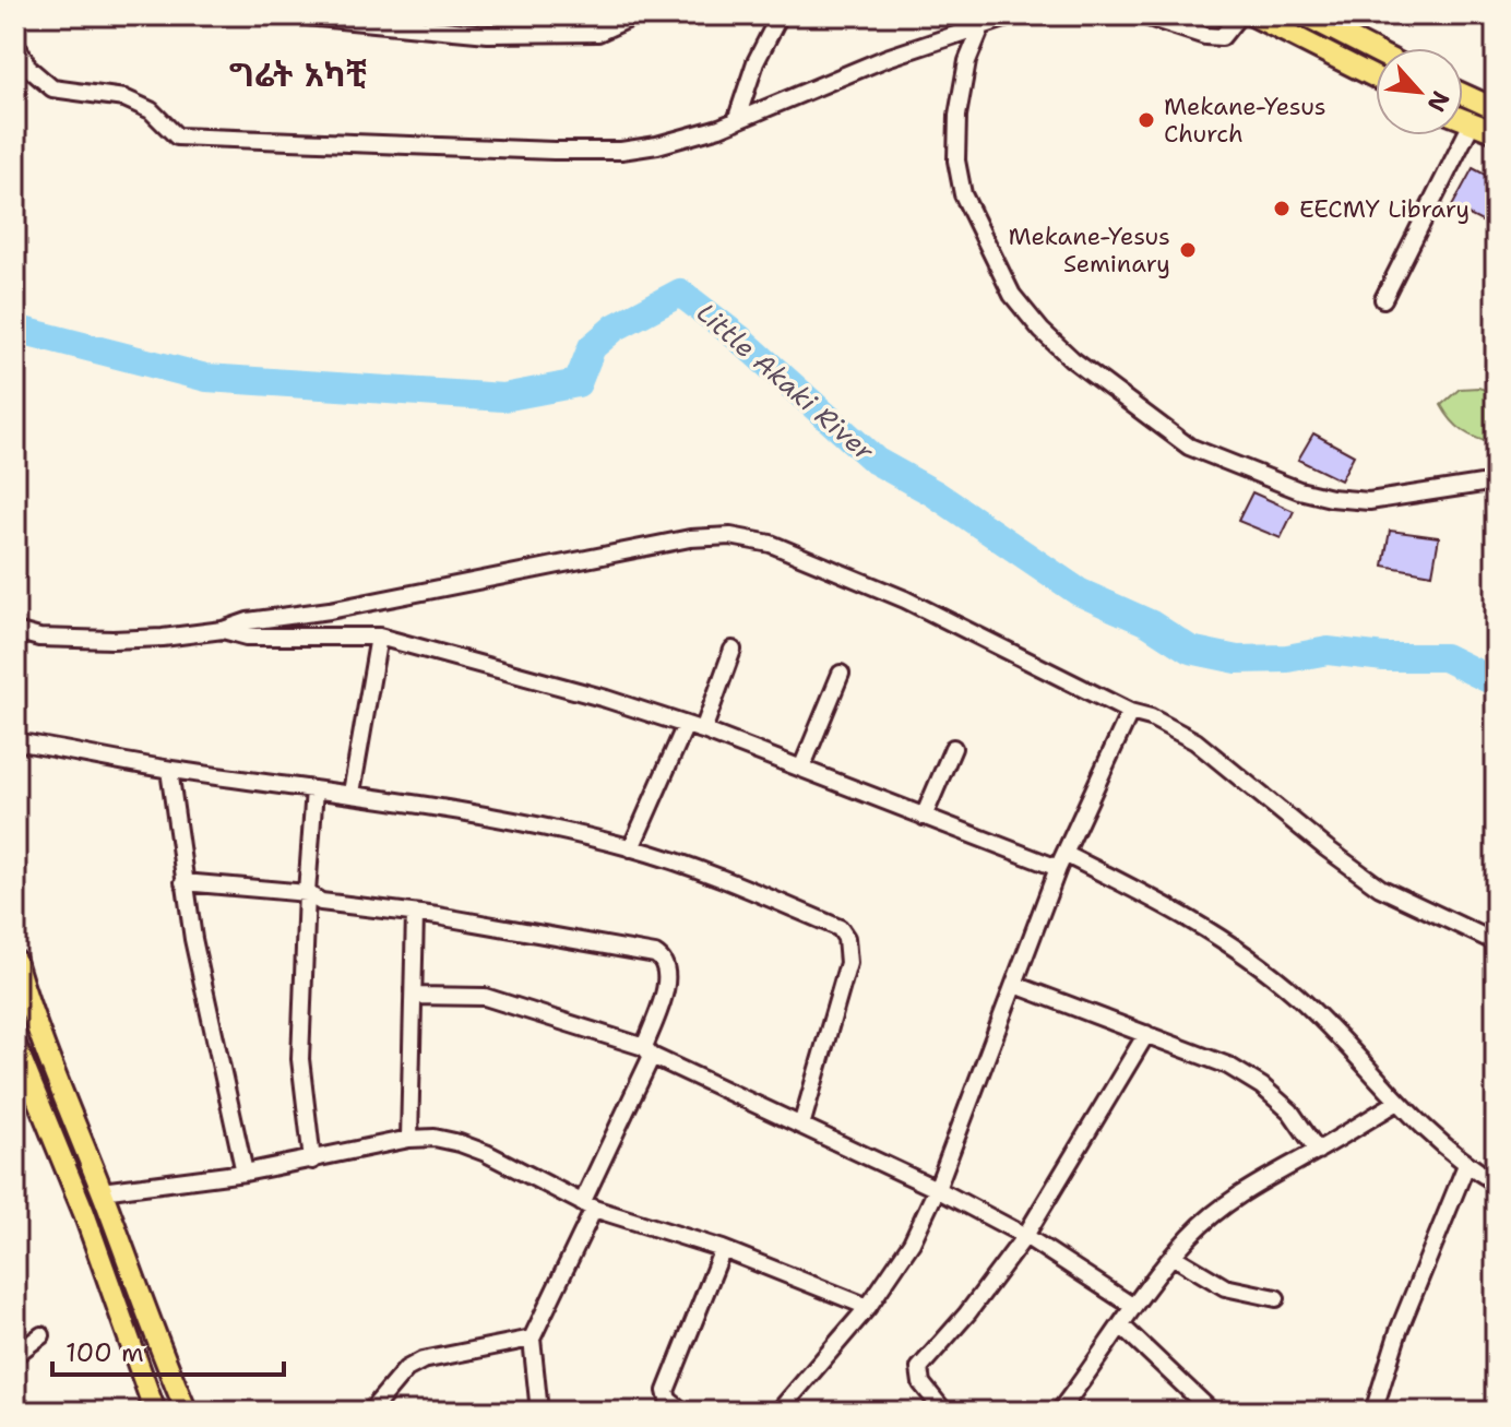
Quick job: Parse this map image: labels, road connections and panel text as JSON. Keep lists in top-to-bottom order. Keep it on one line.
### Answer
{"districts":["ግሬት አካቺ"],"water":["Little Akaki River"],"places":["Mekane-Yesus Church","EECMY Library","Mekane-Yesus Seminary"],"scale_bar":"100 m","north":"bottom right"}
